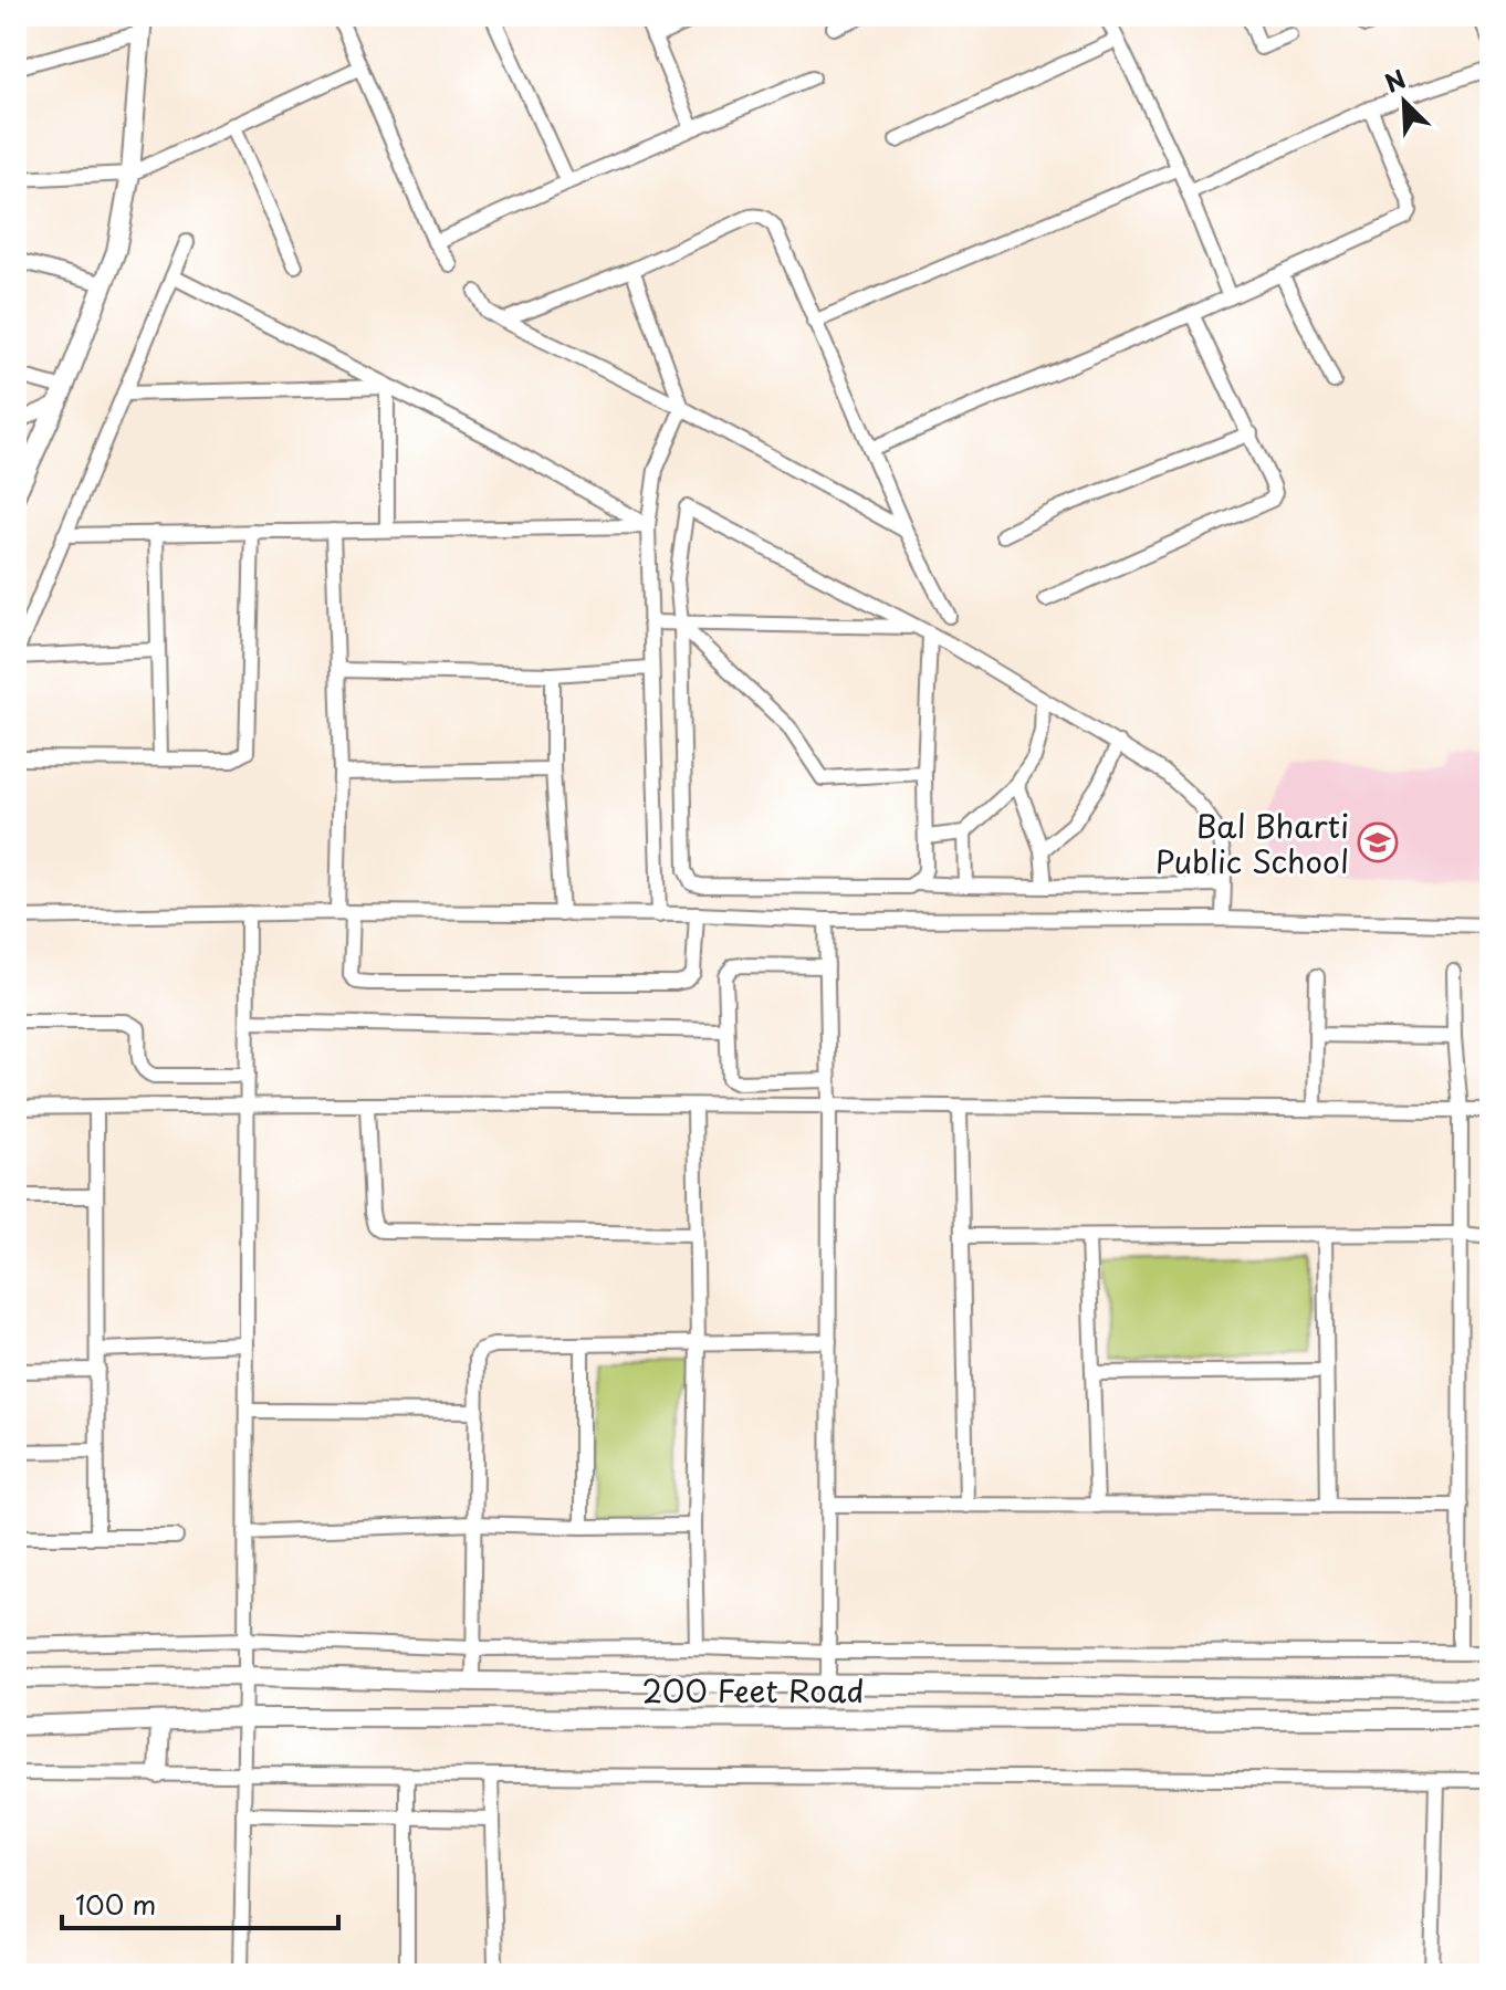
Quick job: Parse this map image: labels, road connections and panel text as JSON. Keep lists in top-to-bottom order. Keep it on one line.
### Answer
{"streets":{"street":["200 Feet Road"]},"places":{"school or university":["Bal Bharti Public School"]},"scale_bar":"100 m","north":"top left"}
